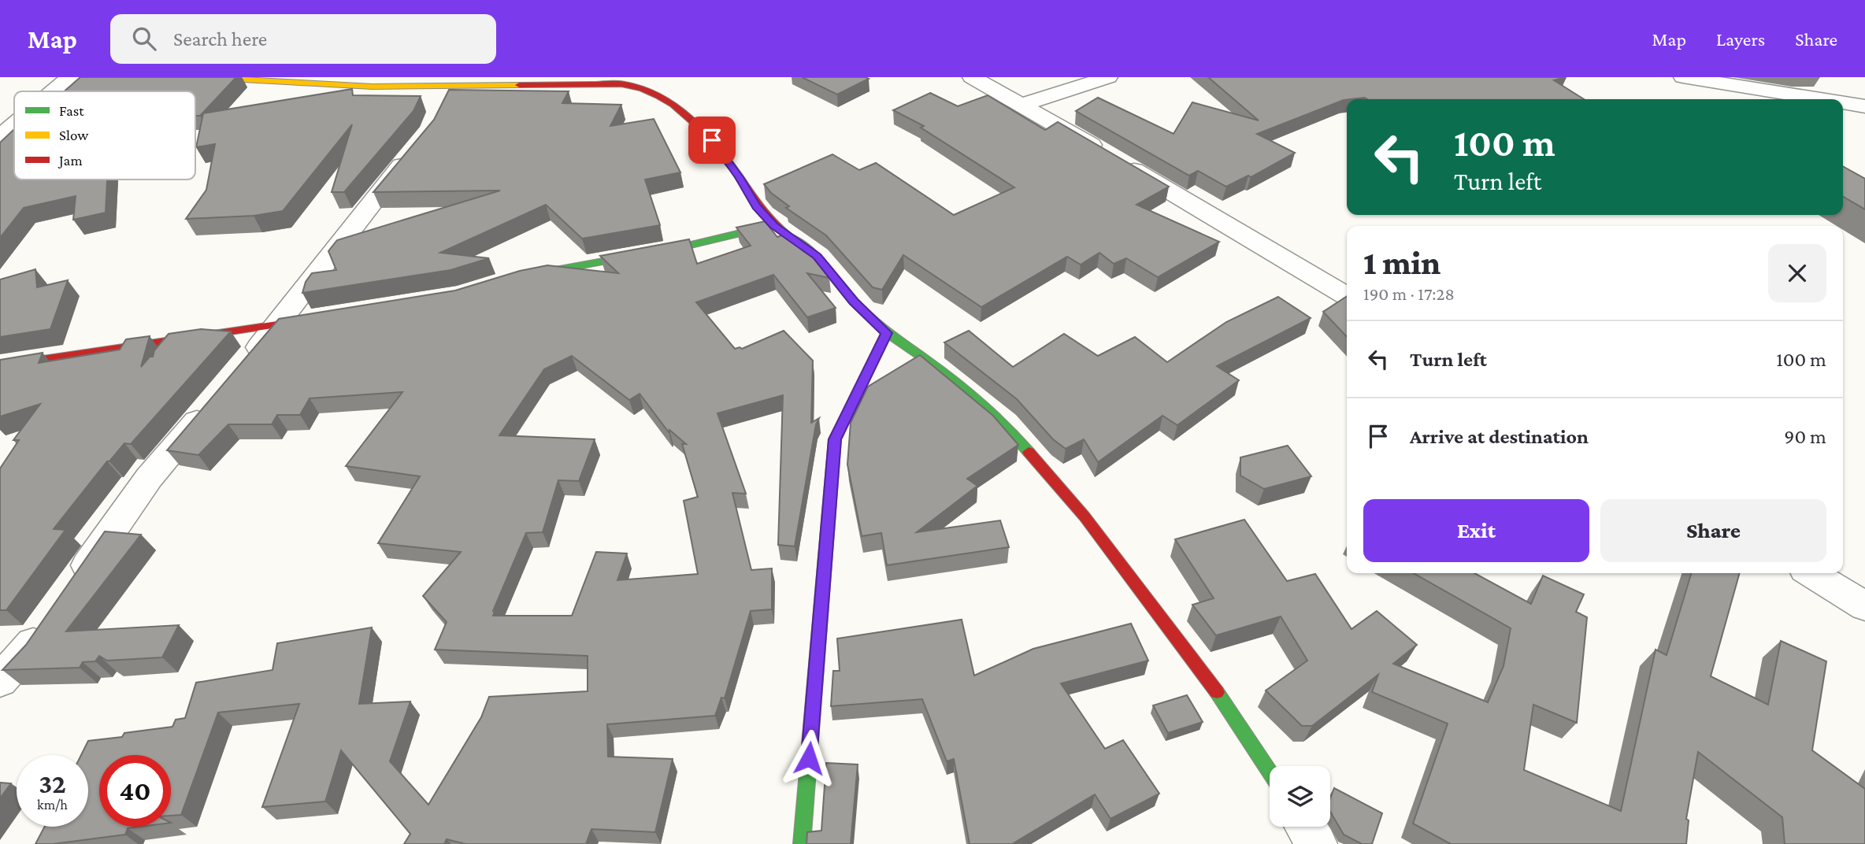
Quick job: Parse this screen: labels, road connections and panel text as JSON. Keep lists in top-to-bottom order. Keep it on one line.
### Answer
{"legend":["Fast","Slow","Jam"],"page":{"header":"Map","search":"Search here","nav":["Map","Layers","Share"],"turn":["100 m","Turn left"],"heading":["1 min","190 m · 17:28"],"list":[{"name":"Turn left","value":"100 m"},{"name":"Arrive at destination","value":"90 m"}],"buttons":["Exit","Share"],"speed":"32 km/h","limit":"40"}}
